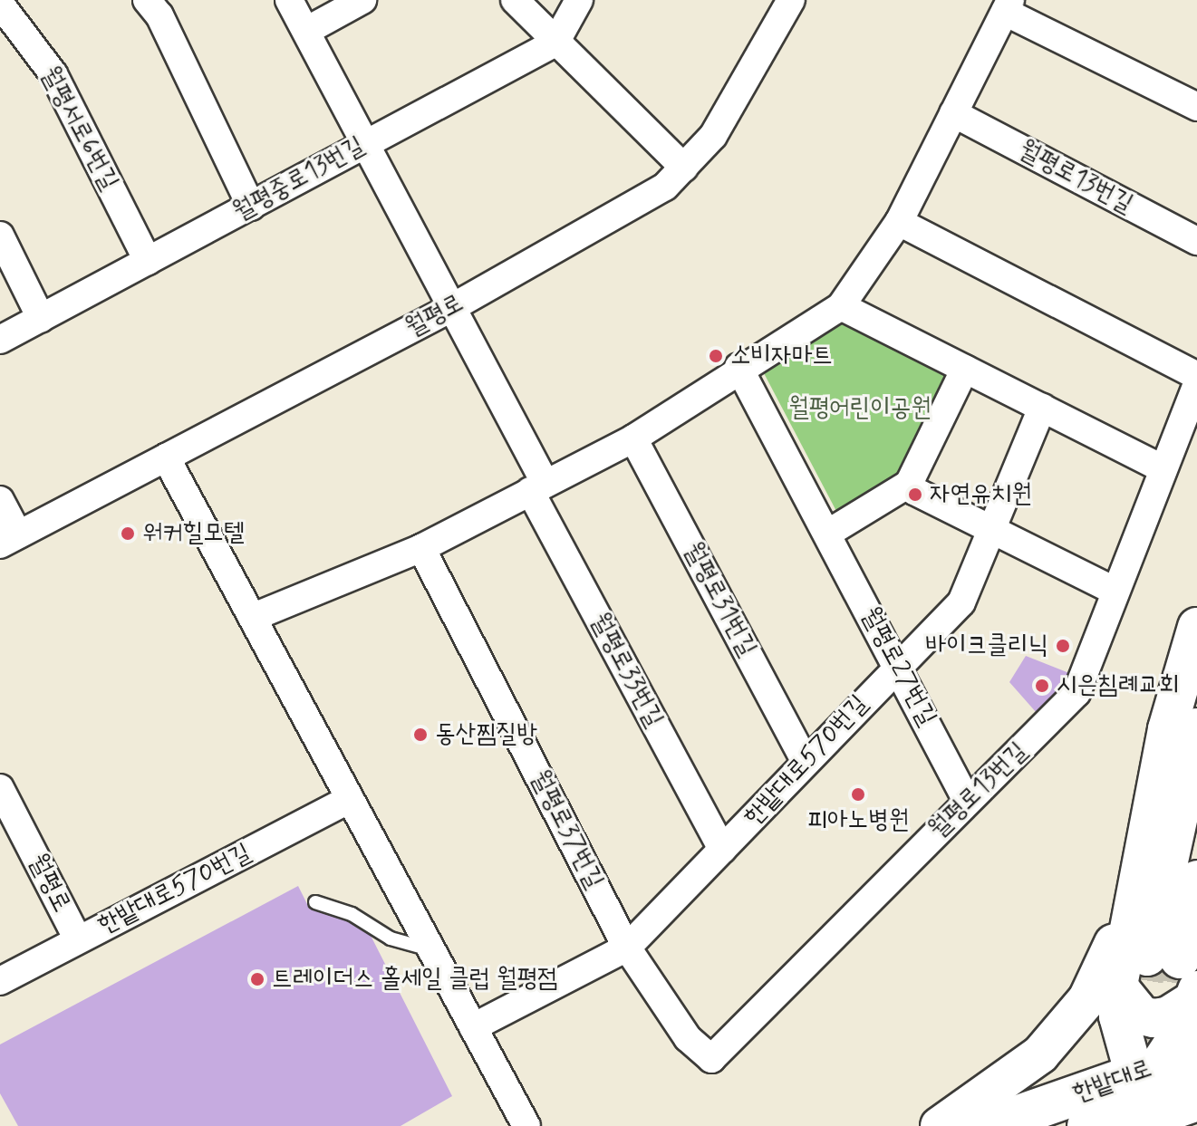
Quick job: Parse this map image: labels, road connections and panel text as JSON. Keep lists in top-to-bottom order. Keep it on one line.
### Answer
{"streets":{"main road":["한밭대로"],"street":["월평서로6번길","월평로13번길","월평중로13번길","월평로","월평로31번길","월평로27번길","월평로33번길","한밭대로570번길","월평로37번길"]},"crossings":[["월평서로6번길","월평중로13번길"],["월평로13번길","월평로27번길"],["월평로13번길","월평로37번길"],["월평중로13번길","월평로33번길"],["월평로","월평로33번길"],["월평로","한밭대로570번길"],["월평로31번길","한밭대로570번길"],["월평로27번길","한밭대로570번길"],["월평로33번길","한밭대로570번길"],["한밭대로570번길","월평로37번길"]],"parks":["월평어린이공원"],"places":["소비자마트","자연유치원","워커힐모텔","바이크클리닉","시은침례교회","동산찜질방","피아노병원","트레이더스 홀세일 클럽 월평점"]}
